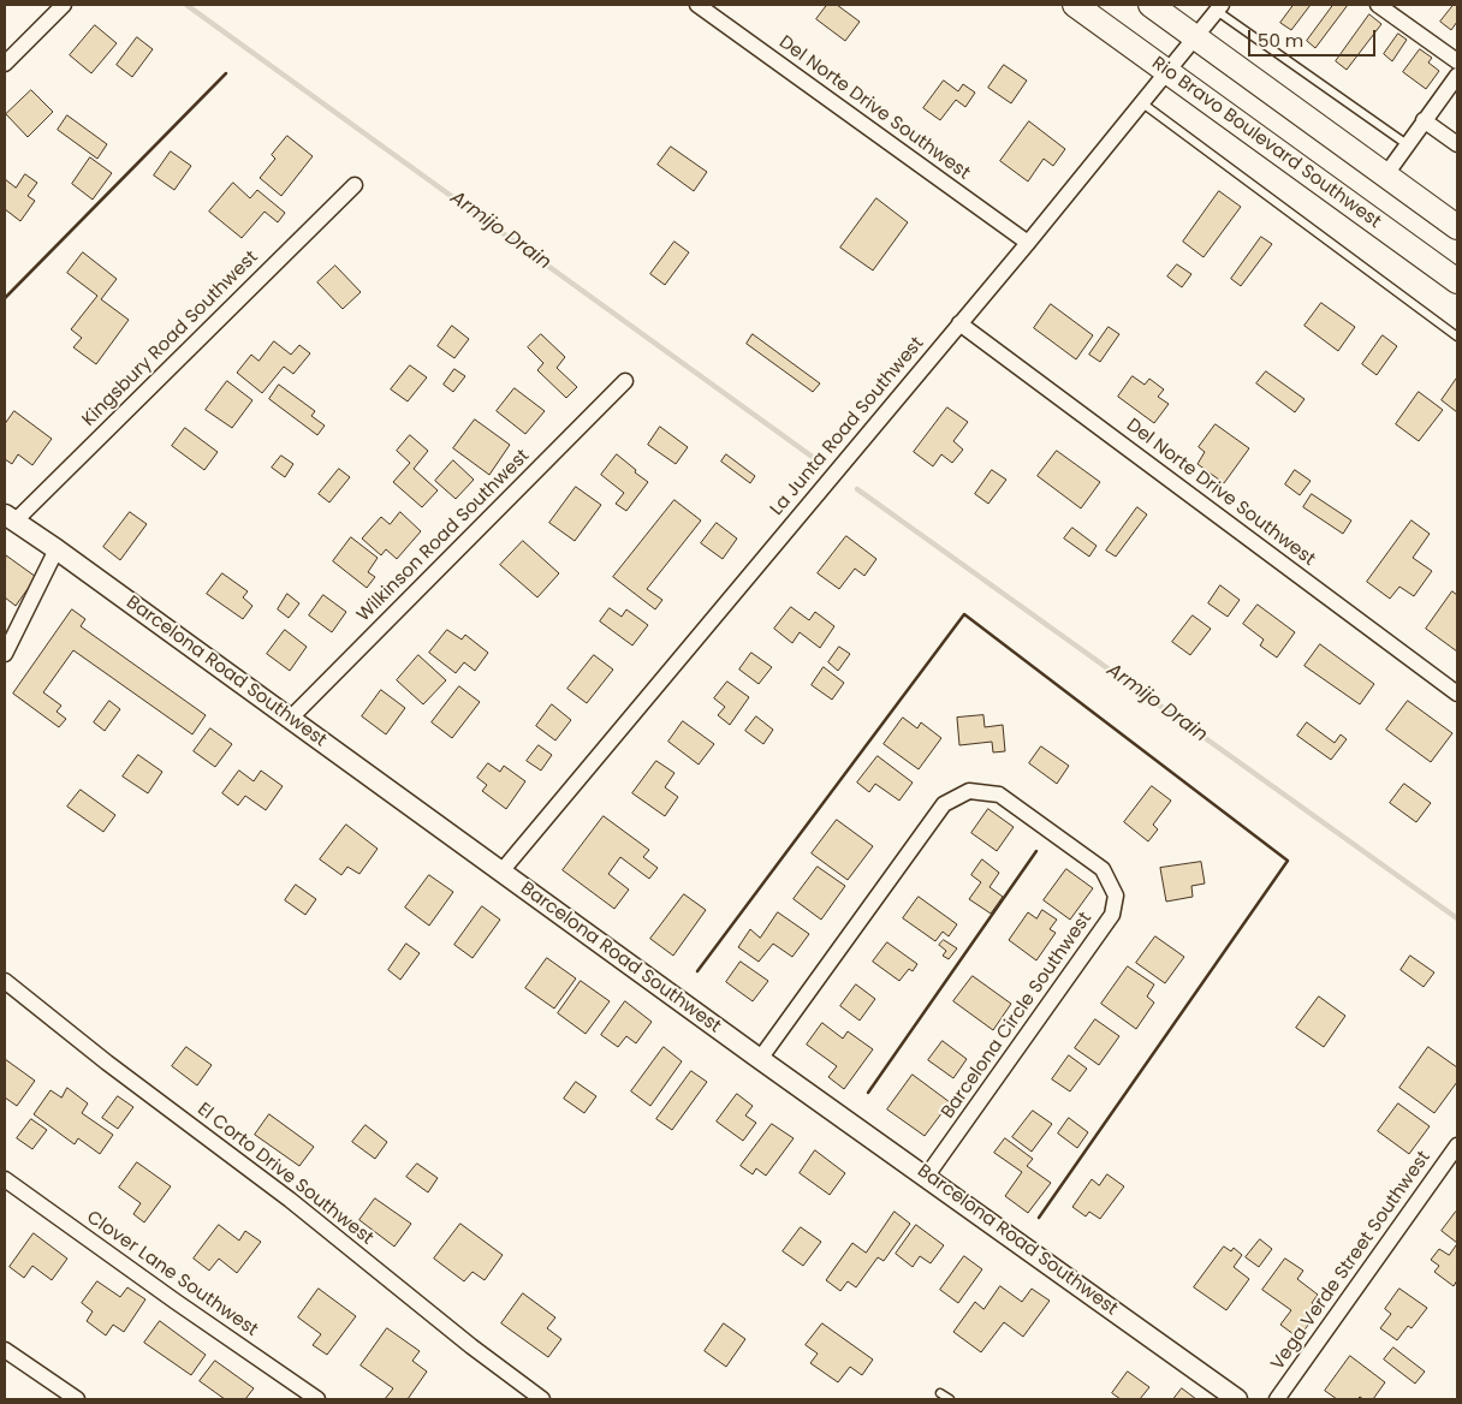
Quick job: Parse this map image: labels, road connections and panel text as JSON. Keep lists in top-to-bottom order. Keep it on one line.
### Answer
{"streets":{"main road":["Rio Bravo Boulevard Southwest"],"street":["Del Norte Drive Southwest","Kingsbury Road Southwest","La Junta Road Southwest","Wilkinson Road Southwest","Barcelona Road Southwest","Barcelona Circle Southwest","El Corto Drive Southwest","Vega Verde Street Southwest","Clover Lane Southwest"]},"crossings":[["Del Norte Drive Southwest","La Junta Road Southwest"],["Rio Bravo Boulevard Southwest","La Junta Road Southwest"],["Kingsbury Road Southwest","Barcelona Road Southwest"],["La Junta Road Southwest","Barcelona Road Southwest"],["Wilkinson Road Southwest","Barcelona Road Southwest"],["Barcelona Road Southwest","Barcelona Circle Southwest"]],"water":["Armijo Drain"],"scale_bar":"50 m"}
